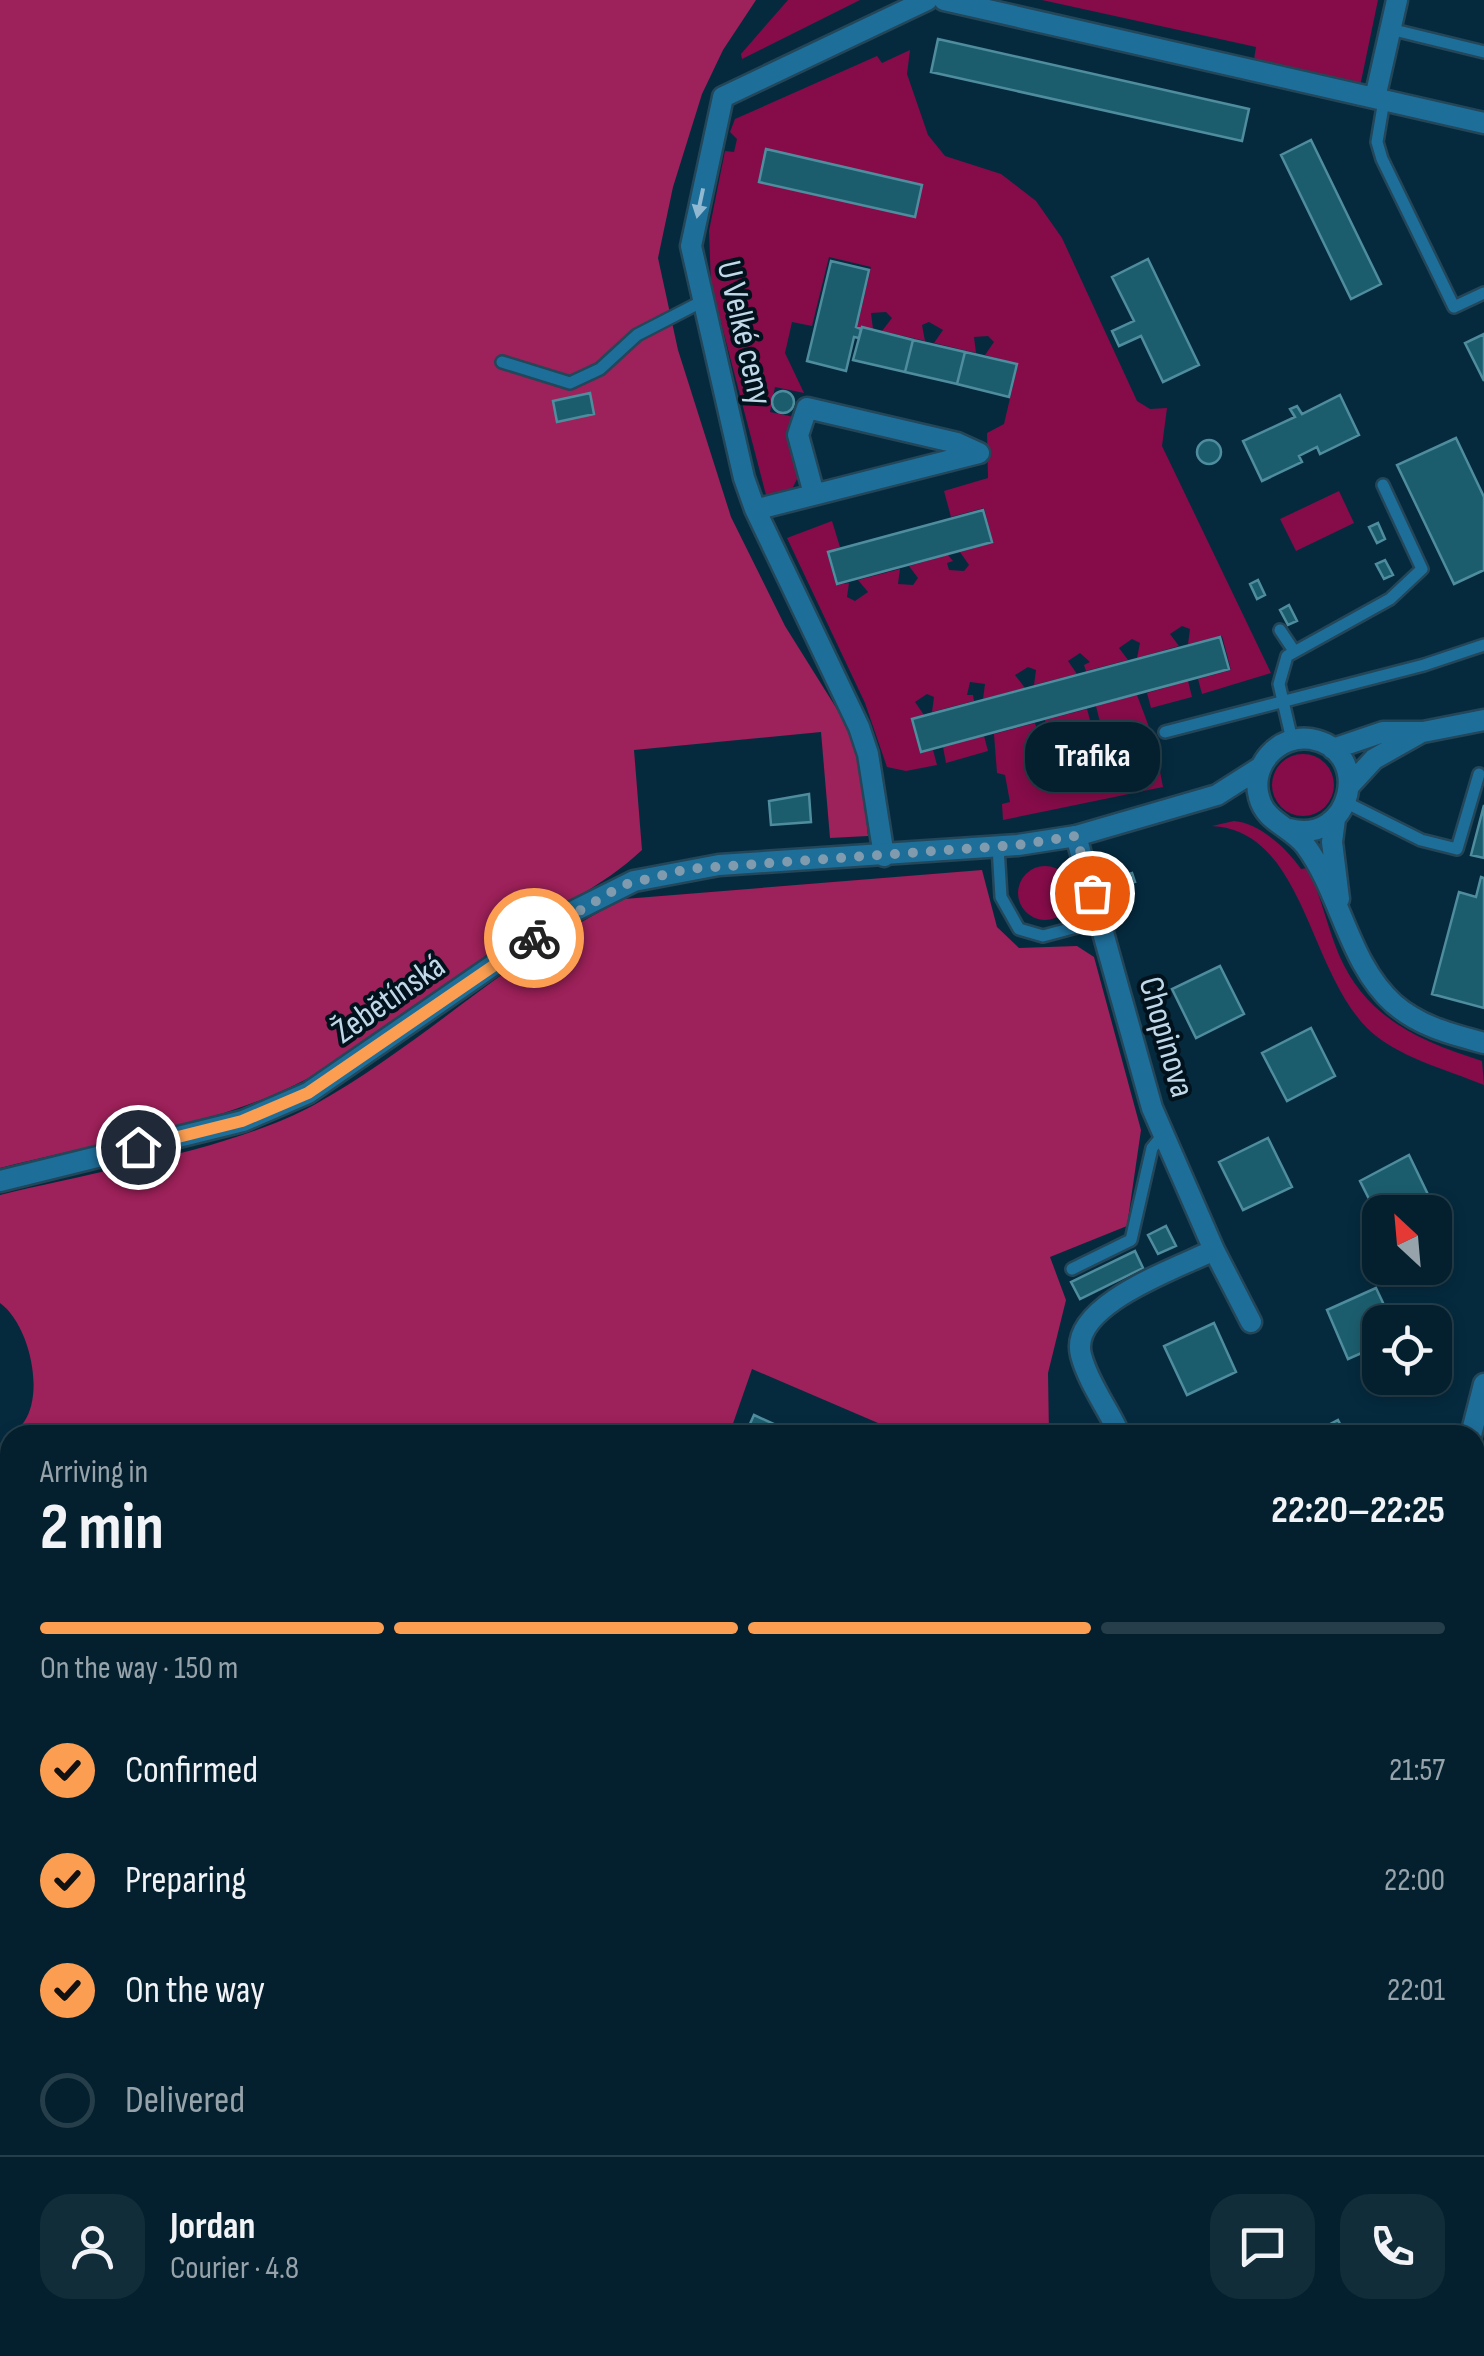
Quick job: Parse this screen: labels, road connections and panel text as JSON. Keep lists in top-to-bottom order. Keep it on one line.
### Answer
{"streets":{"street":["U Velké ceny","Žebětínská","Chopinova"]},"crossings":[["U Velké ceny","Žebětínská"],["Žebětínská","Chopinova"]],"places":["Trafika"],"north":"top left","page":{"bubble":"Trafika","heading":["2 min","Arriving in","22:20–22:25"],"panel":["Jordan","Courier · 4.8"],"bar":"On the way · 150 m","list":[["Confirmed","21:57"],["Preparing","22:00"],["On the way","22:01"],"Delivered"]}}
